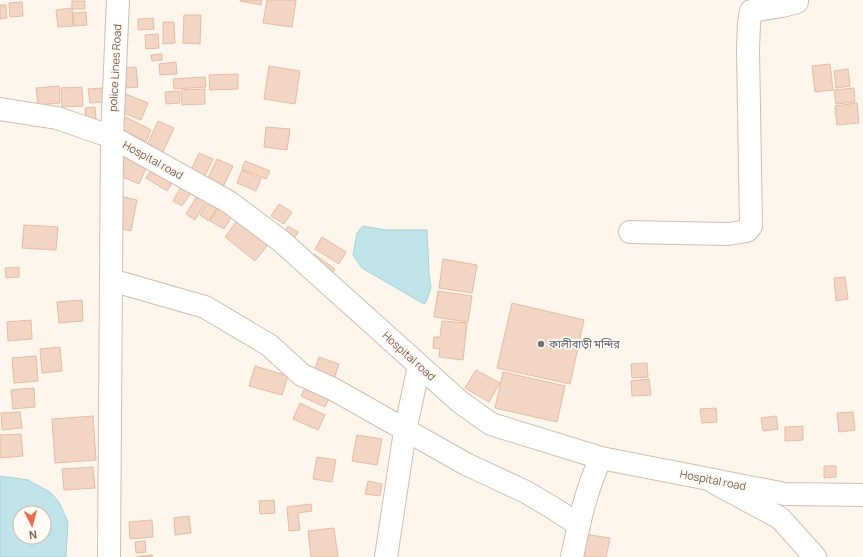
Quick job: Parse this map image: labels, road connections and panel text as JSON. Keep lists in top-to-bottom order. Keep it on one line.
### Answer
{"streets":{"street":["police Lines Road","Hospital road"]},"crossings":[["police Lines Road","Hospital road"]],"places":["কালীবাড়ী মন্দির"],"north":"bottom"}
